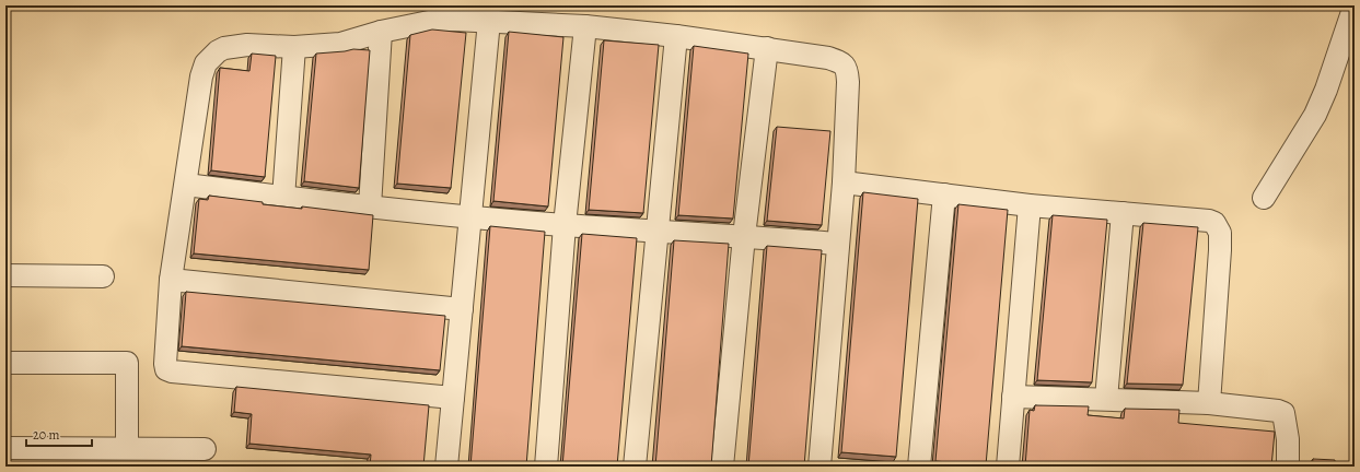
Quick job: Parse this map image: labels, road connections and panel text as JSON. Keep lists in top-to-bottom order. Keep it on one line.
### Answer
{"scale_bar":"20 m"}
